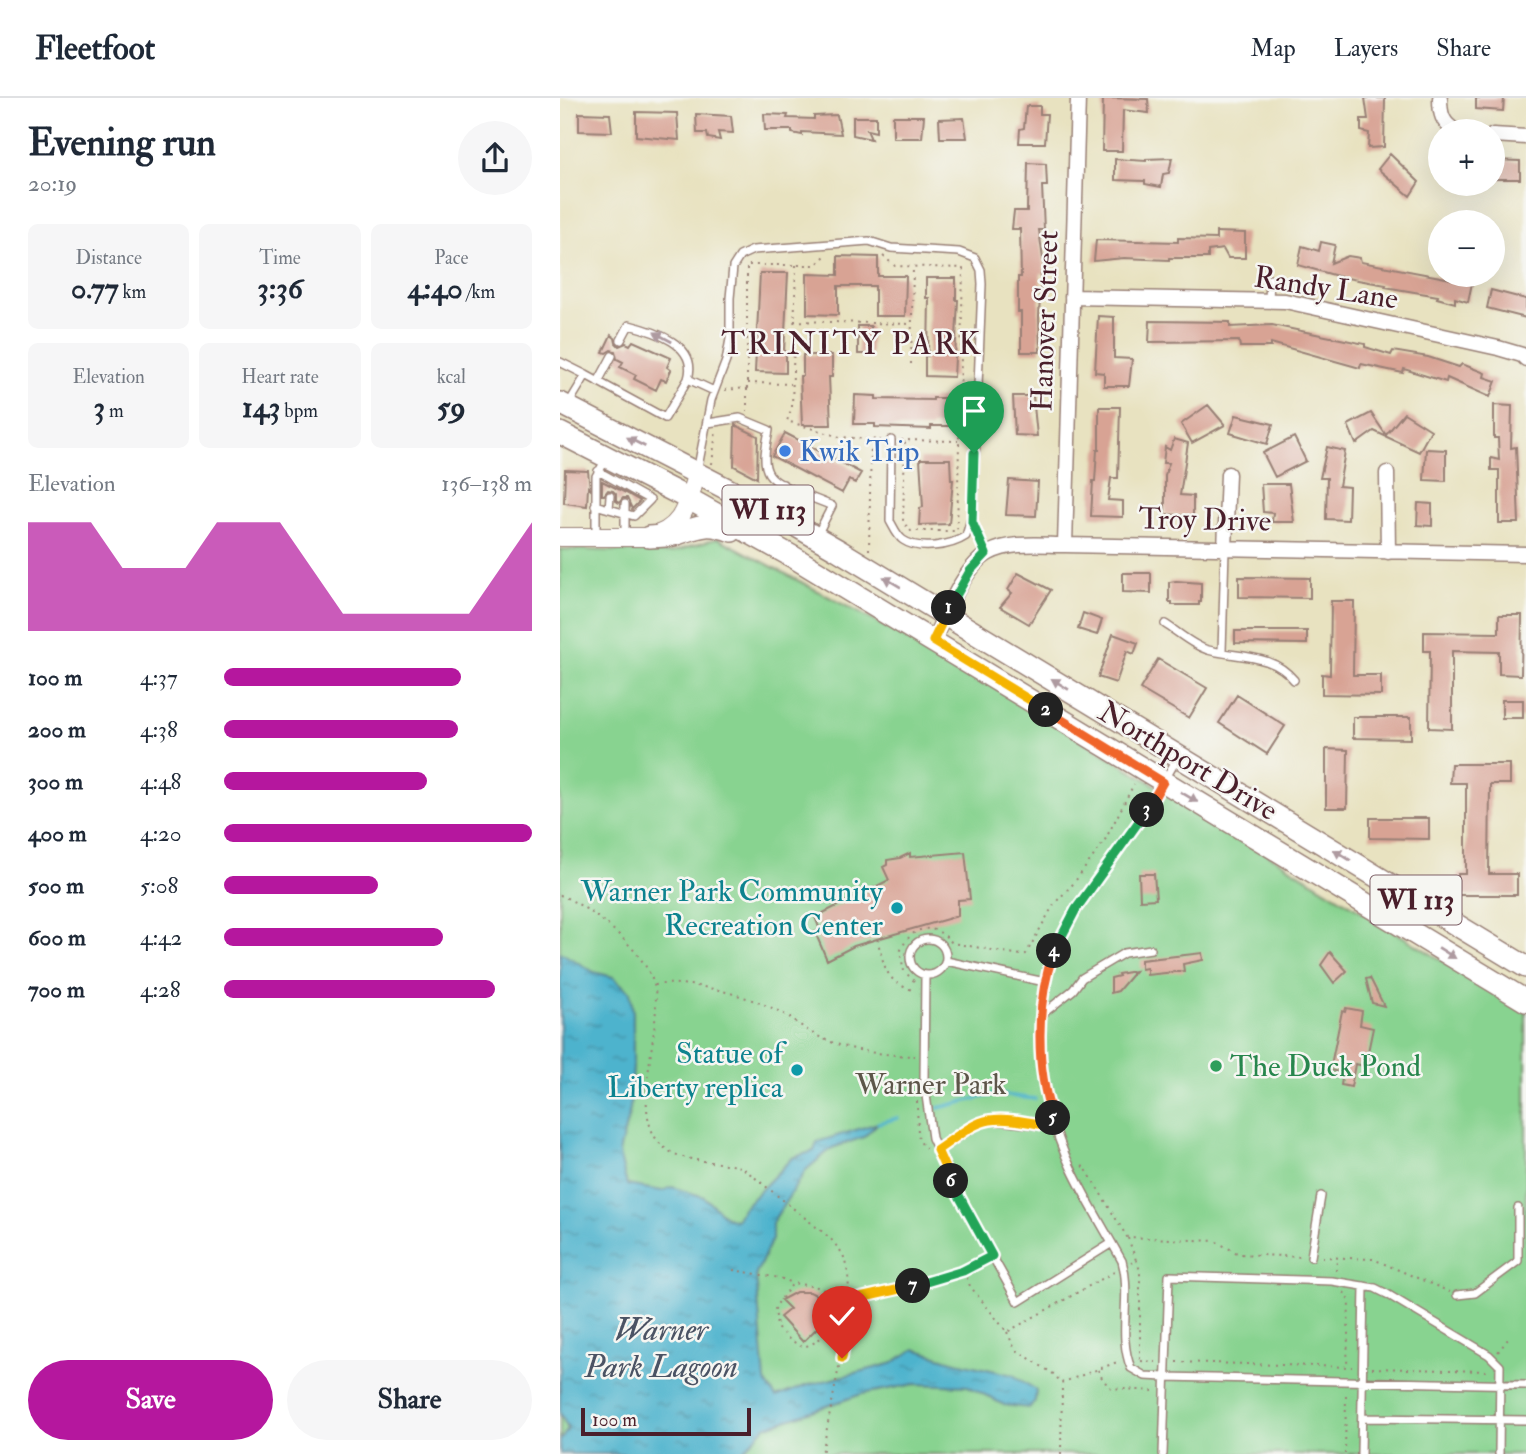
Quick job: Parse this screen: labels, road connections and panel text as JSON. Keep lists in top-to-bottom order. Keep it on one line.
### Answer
{"streets":{"main road":["WI 113","Northport Drive"],"street":["Randy Lane","Hanover Street","Troy Drive"]},"crossings":[["Randy Lane","Hanover Street"],["Hanover Street","Troy Drive"],["WI 113","Northport Drive"]],"districts":["TRINITY PARK"],"water":["Warner Park Lagoon"],"parks":["Warner Park"],"places":["Kwik Trip","Warner Park Community Recreation Center","The Duck Pond","Statue of Liberty replica"],"scale_bar":"100 m","page":{"header":"Fleetfoot","nav":["Map","Layers","Share"],"heading":["Evening run","20:19"],"map_buttons":["+","−"],"stats":[["Distance","0.77 km"],["Time","3:36"],["Pace","4:40 /km"],["Elevation","3 m"],["Heart rate","143 bpm"],["kcal","59"]],"chart":["Elevation","136–138 m"],"pins":["1","2","3","4","5","6","7"],"list":[{"name":"100 m","note":"4:37"},{"name":"200 m","note":"4:38"},{"name":"300 m","note":"4:48"},{"name":"400 m","note":"4:20"},{"name":"500 m","note":"5:08"},{"name":"600 m","note":"4:42"},{"name":"700 m","note":"4:28"}],"buttons":["Save","Share"],"scale":"100 m"}}
